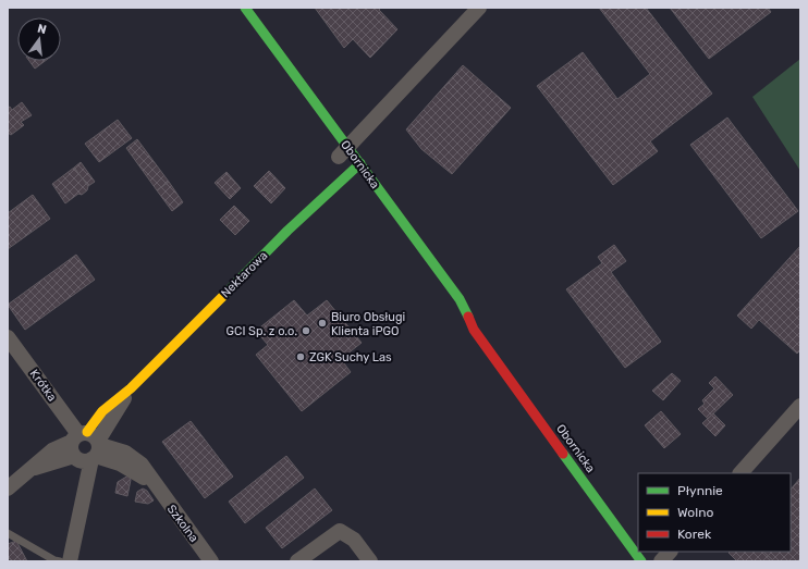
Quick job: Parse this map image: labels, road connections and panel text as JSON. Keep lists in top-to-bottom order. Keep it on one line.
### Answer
{"streets":{"main road":["Obornicka","Nektarowa"],"street":["Krótka","Szkolna"]},"crossings":[["Obornicka","Nektarowa"],["Nektarowa","Krótka"],["Nektarowa","Szkolna"],["Krótka","Szkolna"]],"places":["Biuro Obsługi Klienta iPGO","GCI Sp. z o.o.","ZGK Suchy Las"],"legend":["Płynnie","Wolno","Korek"],"north":"top"}
